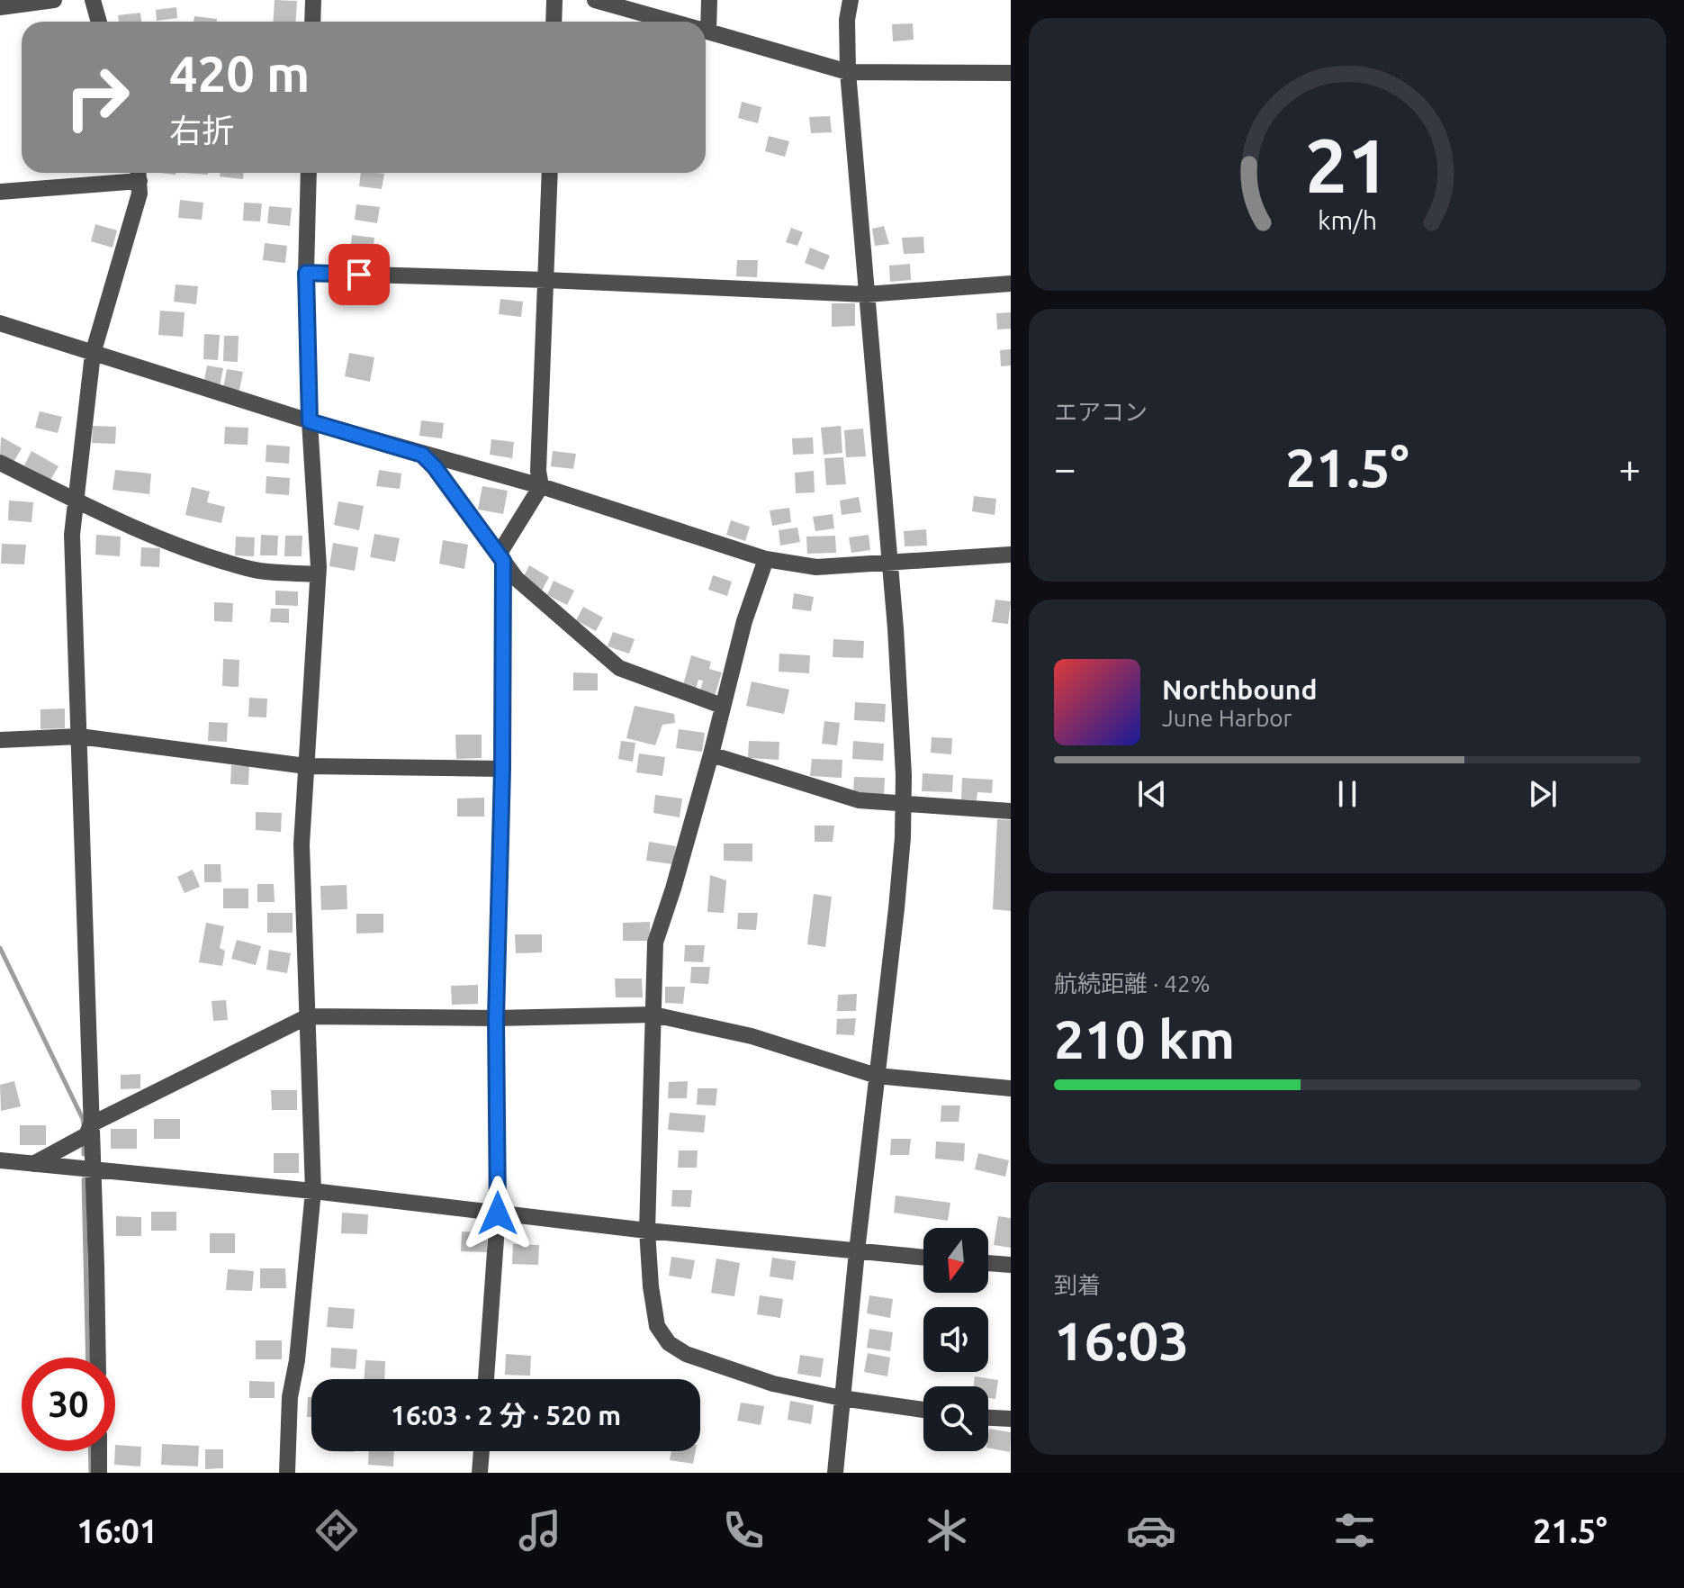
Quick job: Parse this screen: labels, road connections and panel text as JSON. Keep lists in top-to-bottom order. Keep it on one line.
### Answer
{"north":"bottom","page":{"turn":["420 m","右折"],"tile":["エアコン",["航続距離 · 42%","210 km"],["到着","16:03"]],"heat":["−","21.5°","+"],"song":["Northbound","June Harbor"],"limit":"30","trip":"16:03 · 2 分 · 520 m","tabs":["16:01","21.5°"],"gauge":["21","km/h"]}}
